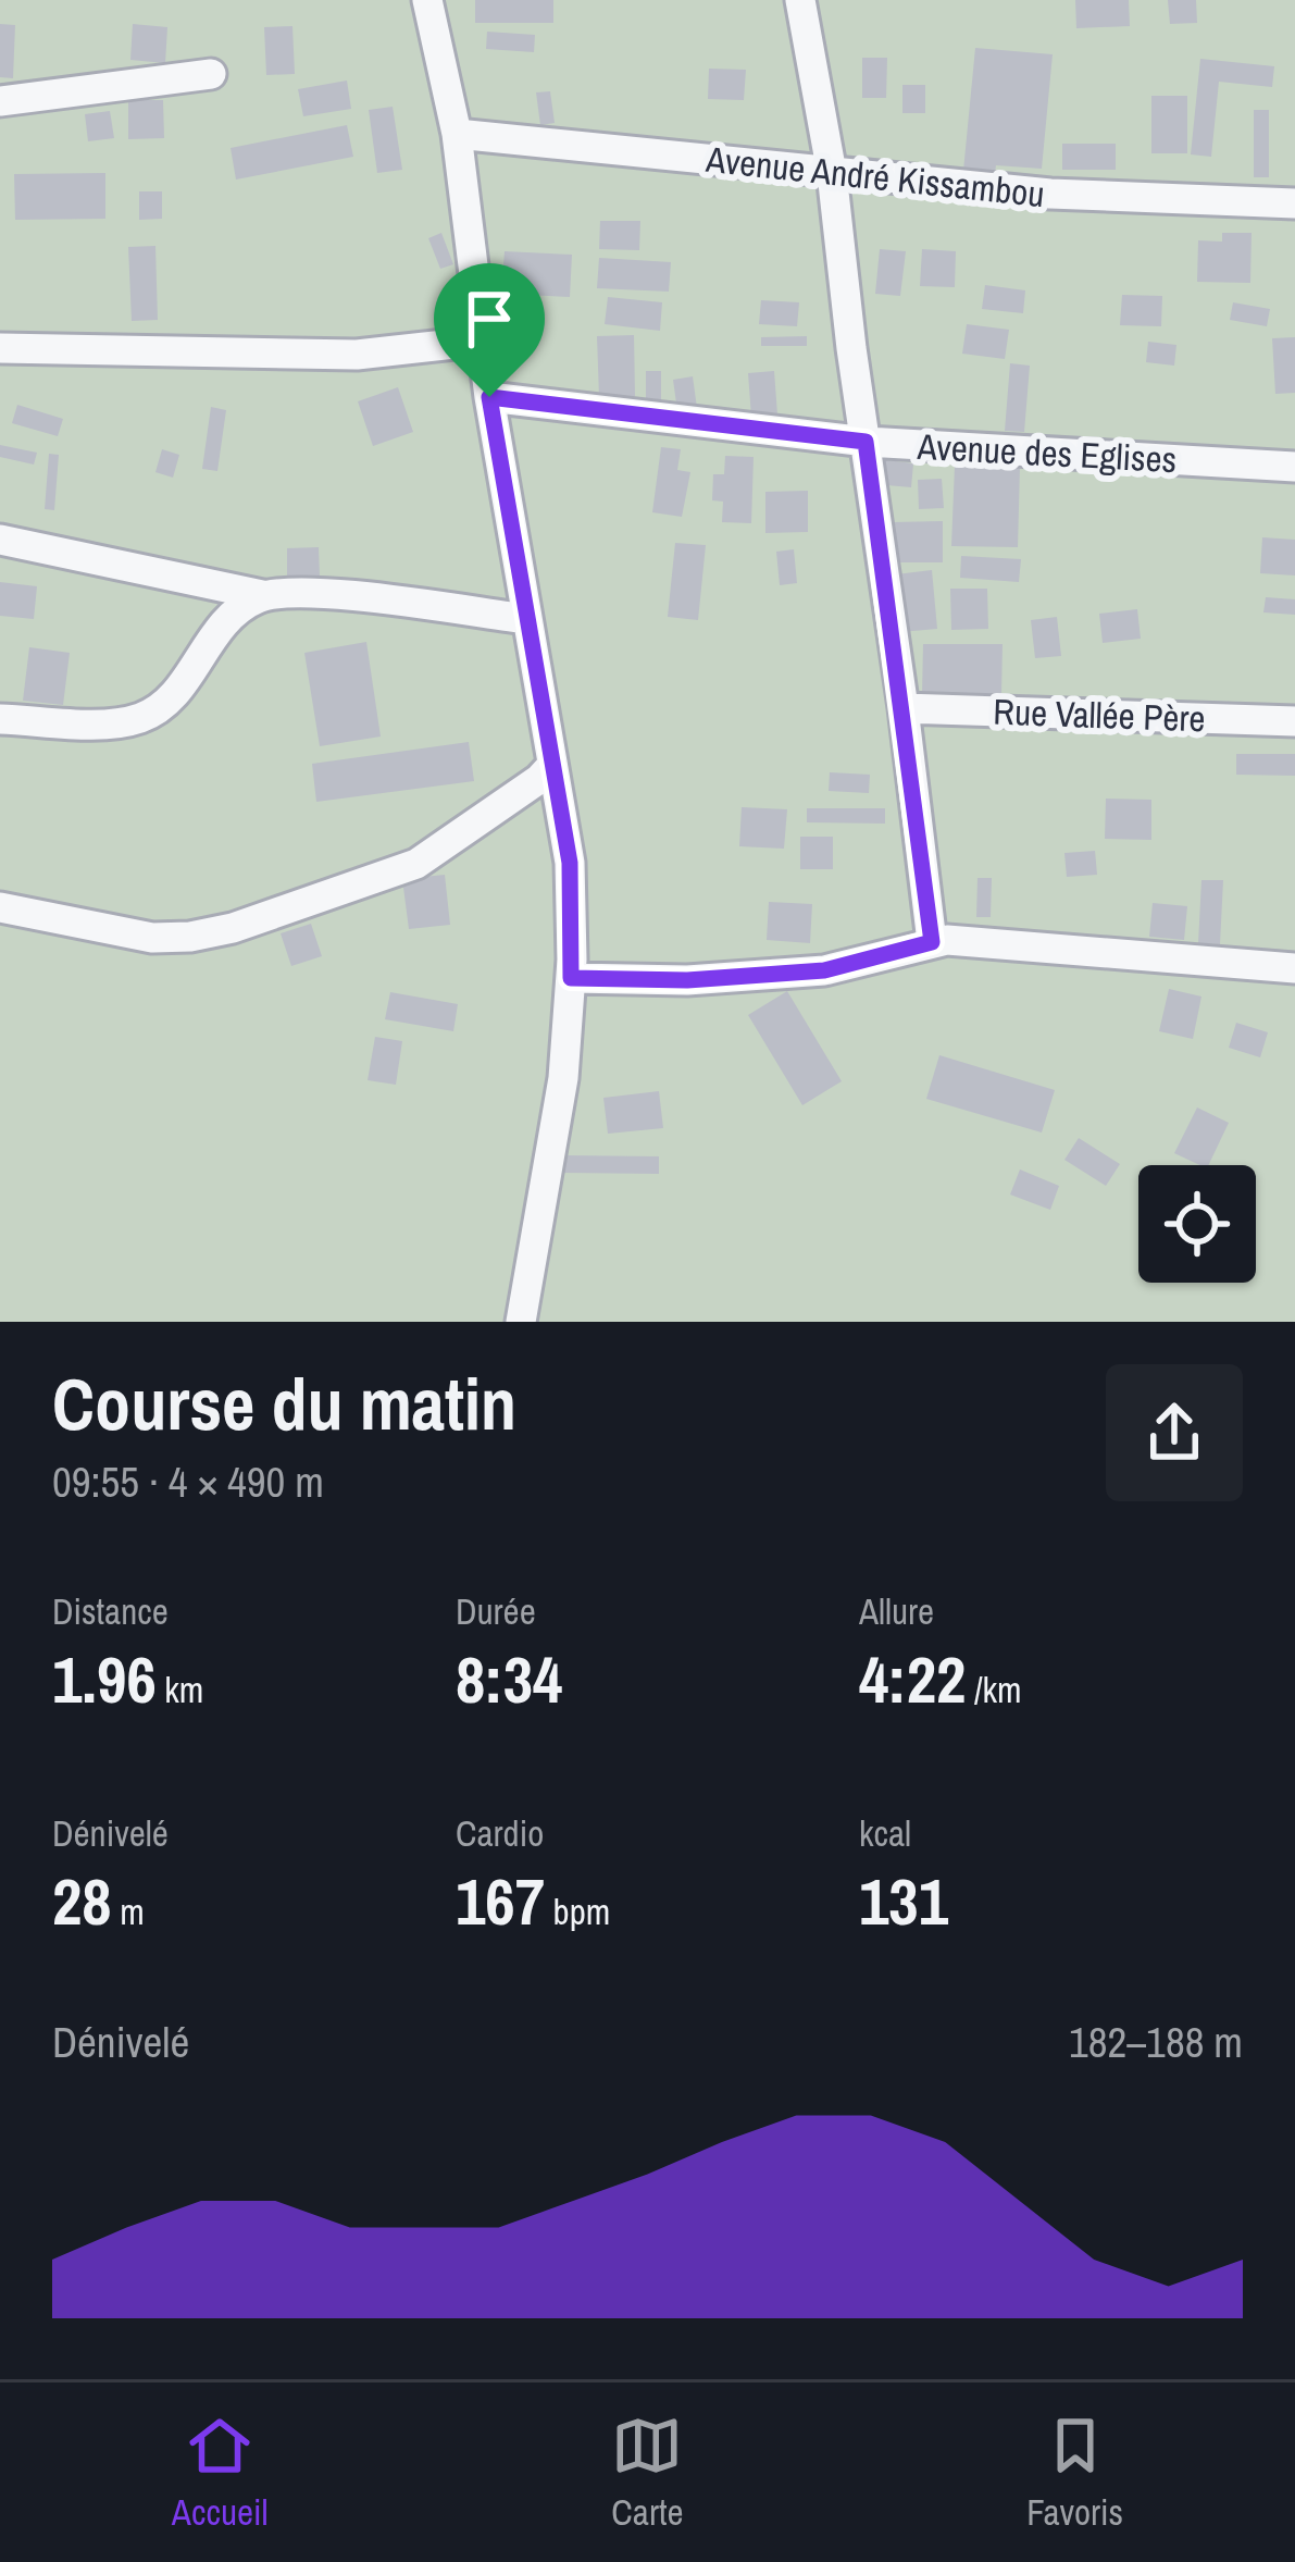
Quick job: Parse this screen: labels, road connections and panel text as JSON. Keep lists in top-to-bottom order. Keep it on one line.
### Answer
{"streets":{"street":["Avenue André Kissambou","Avenue des Eglises","Rue Vallée Père"]},"page":{"heading":["Course du matin","09:55 · 4 × 490 m"],"stats":[["Distance","1.96 km"],["Durée","8:34"],["Allure","4:22 /km"],["Dénivelé","28 m"],["Cardio","167 bpm"],["kcal","131"]],"chart":["Dénivelé","182–188 m"],"tabs":["Accueil","Carte","Favoris"]}}
